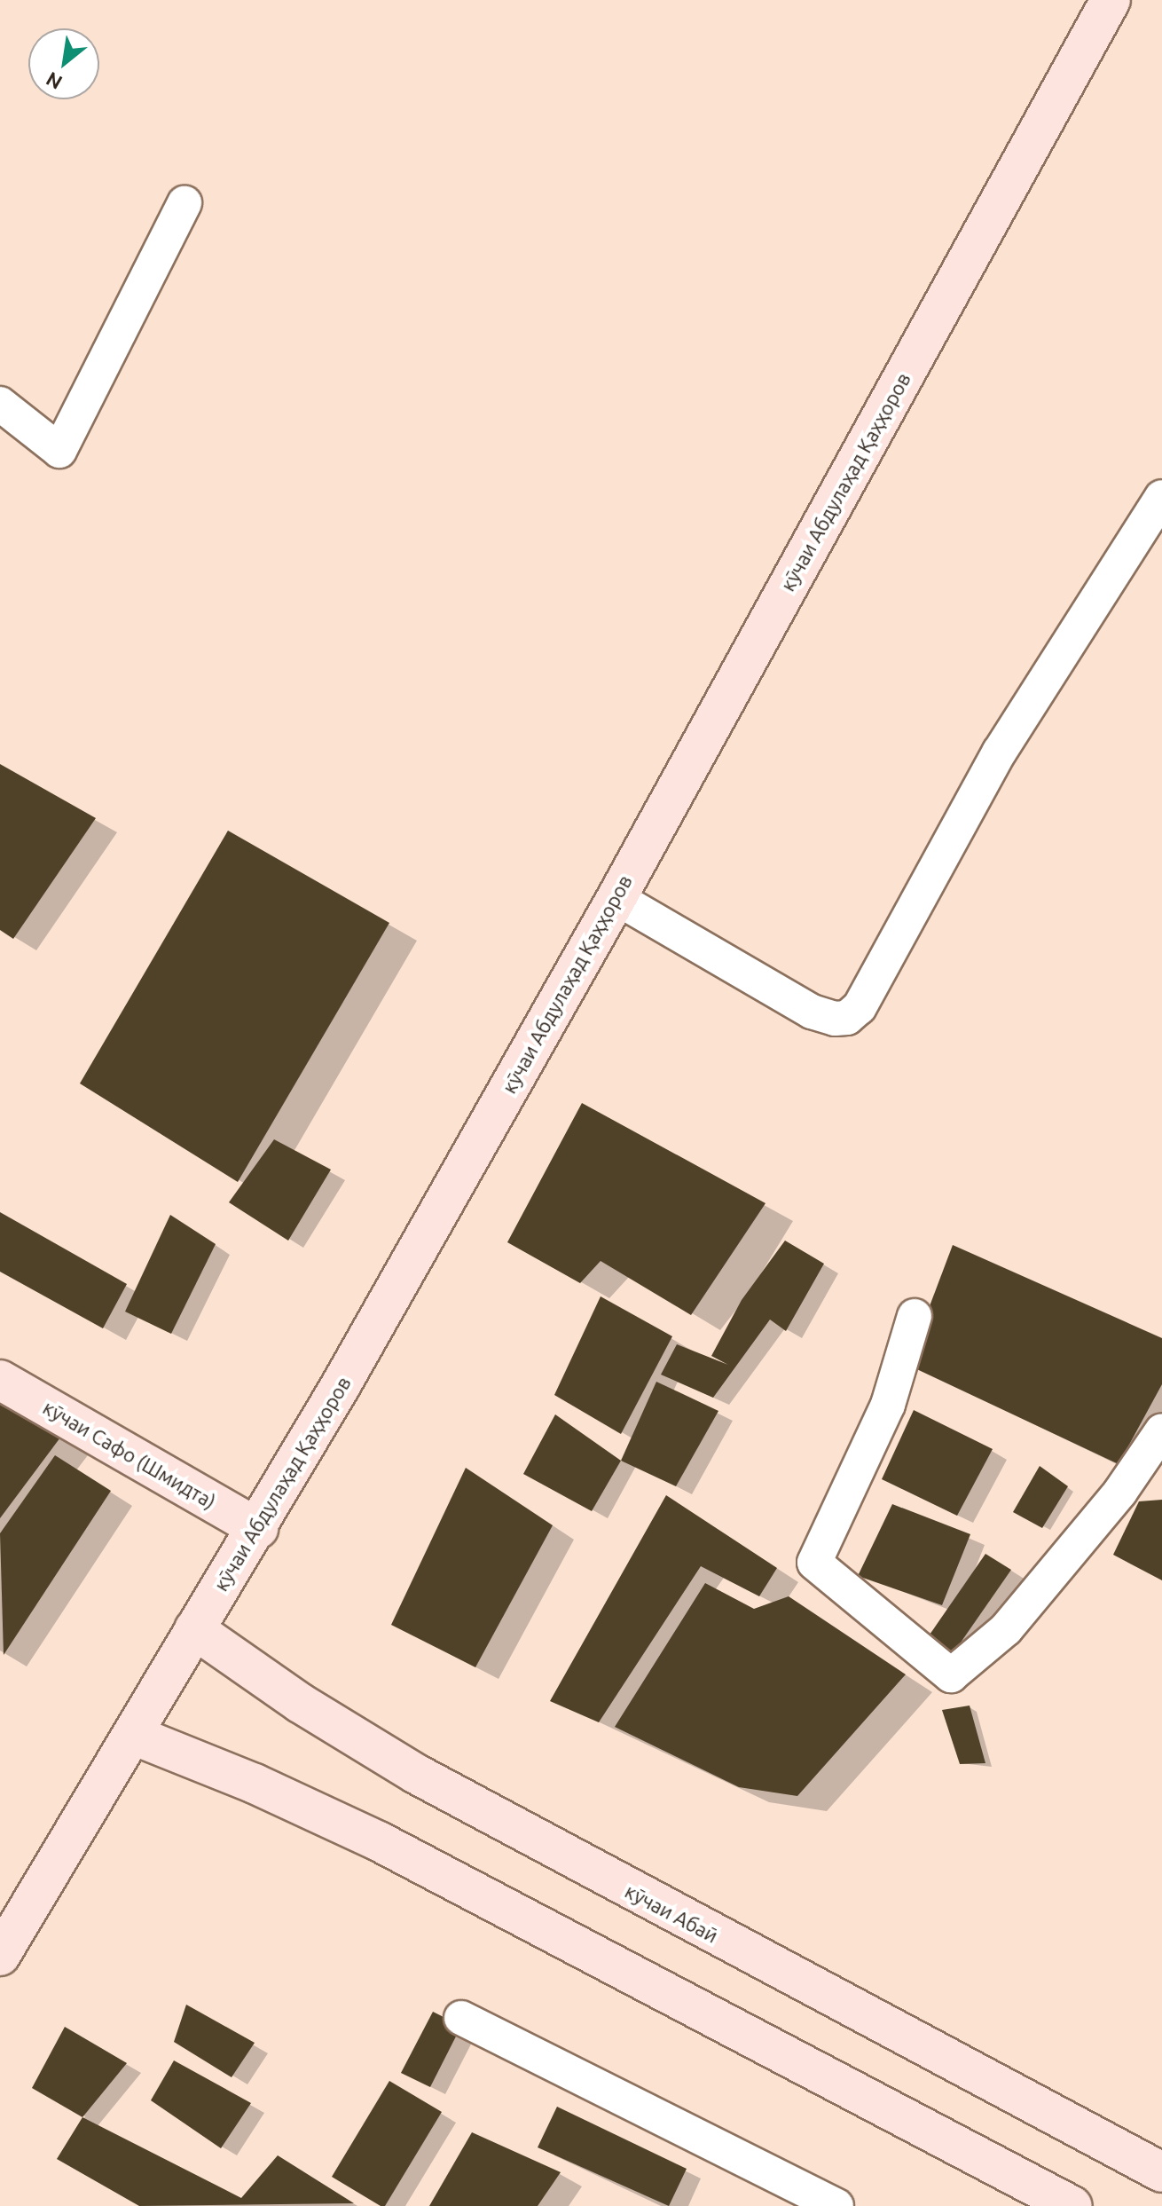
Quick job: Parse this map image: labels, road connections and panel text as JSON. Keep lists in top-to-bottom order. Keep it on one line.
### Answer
{"streets":{"main road":["кӯчаи Абдулаҳад Қаҳҳоров","кӯчаи Сафо (Шмидта)","кӯчаи Абаӣ"]},"crossings":[["кӯчаи Абдулаҳад Қаҳҳоров","кӯчаи Сафо (Шмидта)"],["кӯчаи Абдулаҳад Қаҳҳоров","кӯчаи Абаӣ"]],"north":"bottom left"}
